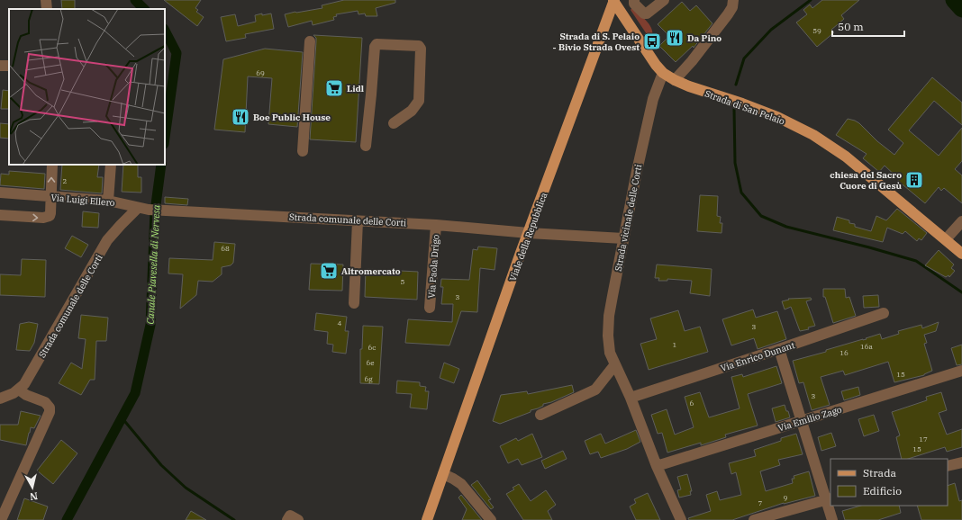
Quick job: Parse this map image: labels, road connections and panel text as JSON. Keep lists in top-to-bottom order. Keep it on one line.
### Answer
{"streets":{"main road":["Strada di San Pelaio","Viale della Repubblica"],"street":["Via Luigi Ellero","Strada vicinale delle Corti","Strada comunale delle Corti","Via Paola Drigo","Via Enrico Dunant","Via Emilio Zago"]},"crossings":[["Strada di San Pelaio","Strada vicinale delle Corti"],["Strada di San Pelaio","Viale della Repubblica"],["Via Luigi Ellero","Strada comunale delle Corti"],["Strada vicinale delle Corti","Strada comunale delle Corti"],["Strada vicinale delle Corti","Via Enrico Dunant"],["Strada vicinale delle Corti","Via Emilio Zago"],["Strada comunale delle Corti","Viale della Repubblica"],["Strada comunale delle Corti","Via Paola Drigo"]],"water":["Canale Piavesella di Nervesa"],"places":{"restaurant":["Da Pino","Boe Public House"],"bus stop":["Strada di S. Pelaio - Bivio Strada Ovest"],"supermarket":["Lidl","Altromercato"],"building":["chiesa del Sacro Cuore di Gesù"]},"house_numbers":["59","69","2","68","5","3","4","3","1","16a","6c","16","6e","15","6g","3","6","17","15","9","7"],"legend":["Strada","Edificio"],"scale_bar":"50 m","north":"bottom"}
